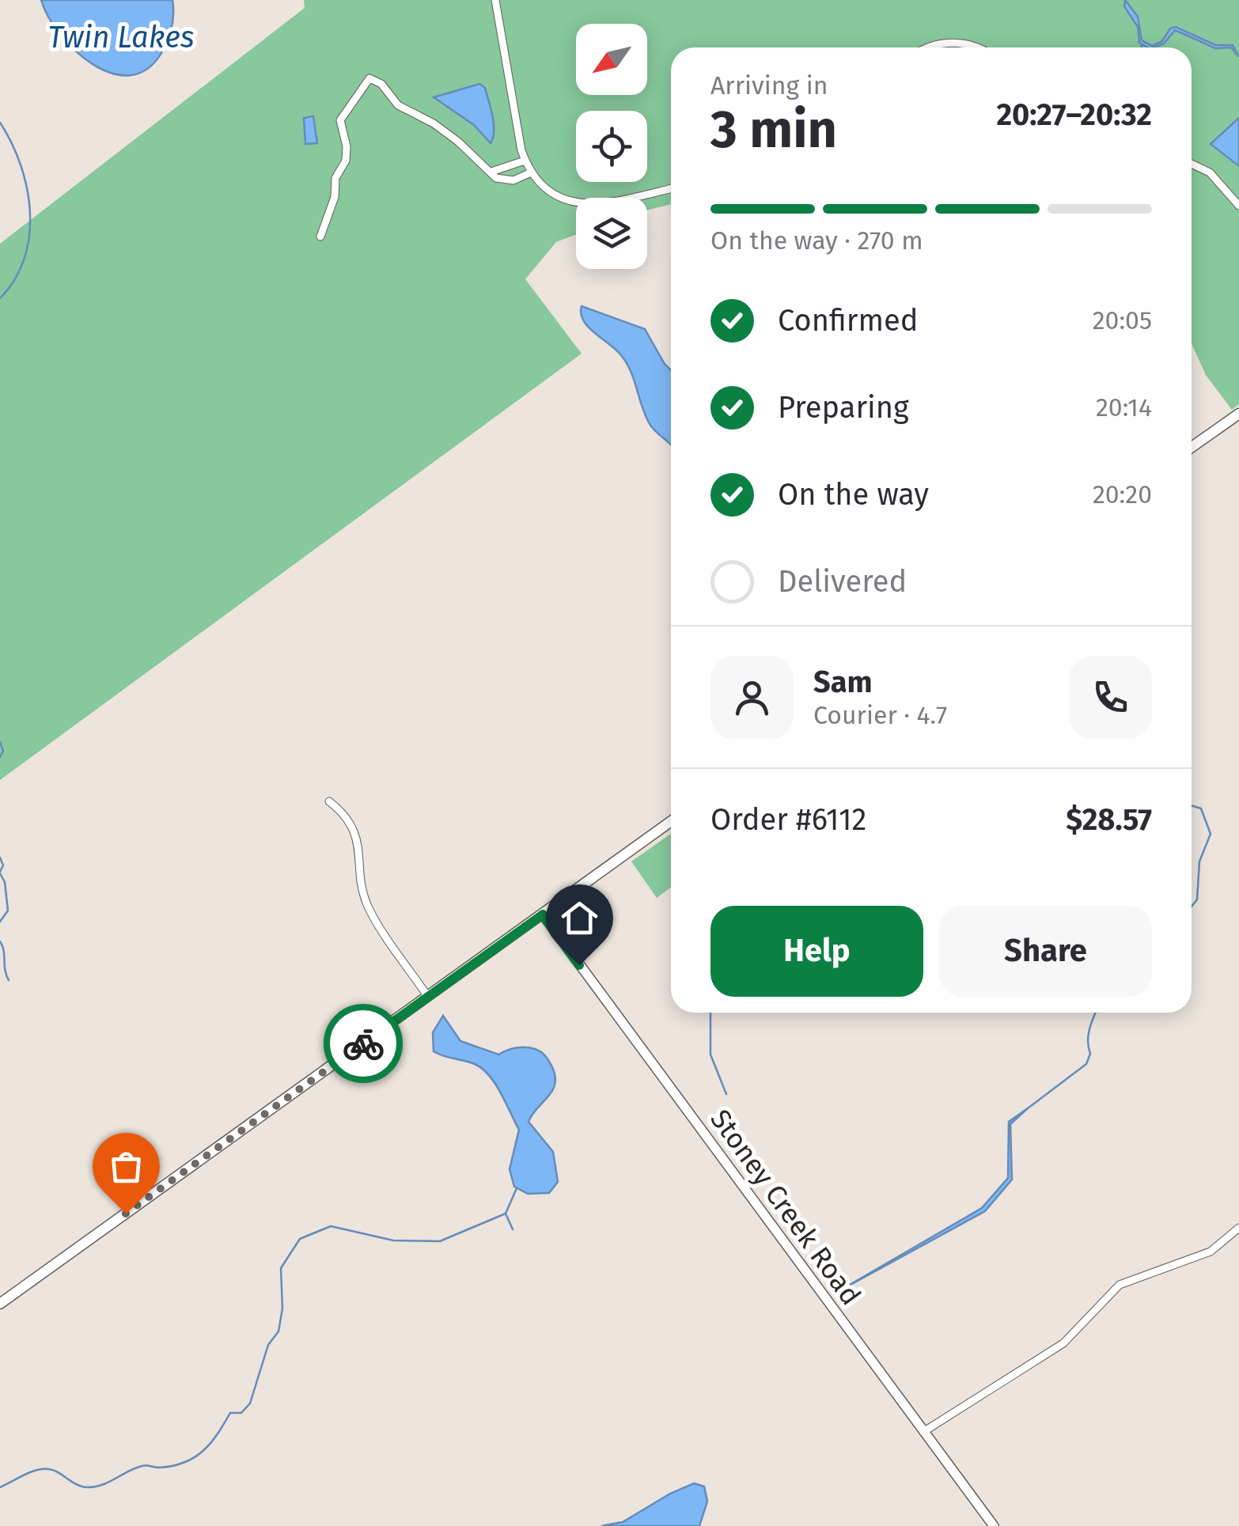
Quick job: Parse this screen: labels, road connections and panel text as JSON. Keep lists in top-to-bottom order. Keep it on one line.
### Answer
{"streets":{"street":["Stoney Creek Road"]},"water":["Twin Lakes"],"north":"bottom left","page":{"heading":["3 min","Arriving in","20:27–20:32"],"panel":["Sam","Courier · 4.7","Order #6112","$28.57"],"bar":"On the way · 270 m","list":[["Confirmed","20:05"],["Preparing","20:14"],["On the way","20:20"],"Delivered"],"buttons":["Help","Share"]}}
